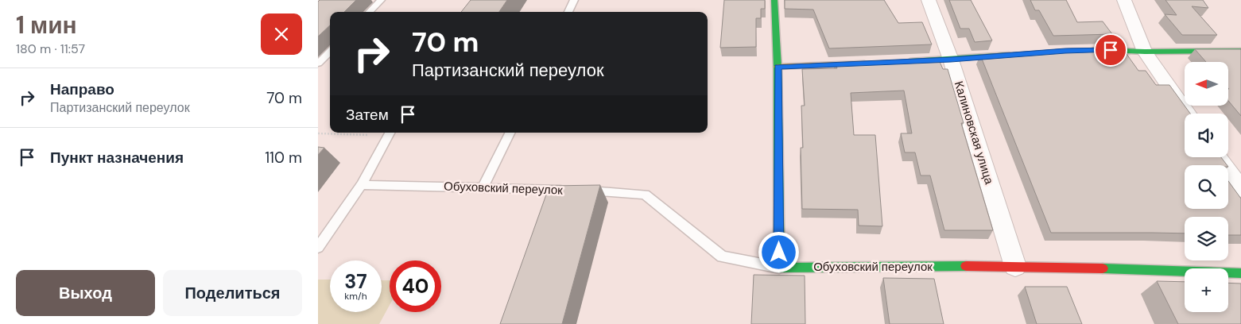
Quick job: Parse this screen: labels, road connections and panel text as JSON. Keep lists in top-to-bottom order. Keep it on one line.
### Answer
{"streets":{"street":["Калиновская улица","Обуховский переулок"]},"crossings":[["Калиновская улица","Обуховский переулок"]],"north":"left","page":{"heading":["1 мин","180 m · 11:57"],"turn":["70 m","Партизанский переулок"],"map_buttons":"+","list":[{"name":"Направо","note":"Партизанский переулок","value":"70 m"},{"name":"Пункт назначения","value":"110 m"}],"then":"Затем","speed":"37 km/h","limit":"40","buttons":["Выход","Поделиться"]}}
